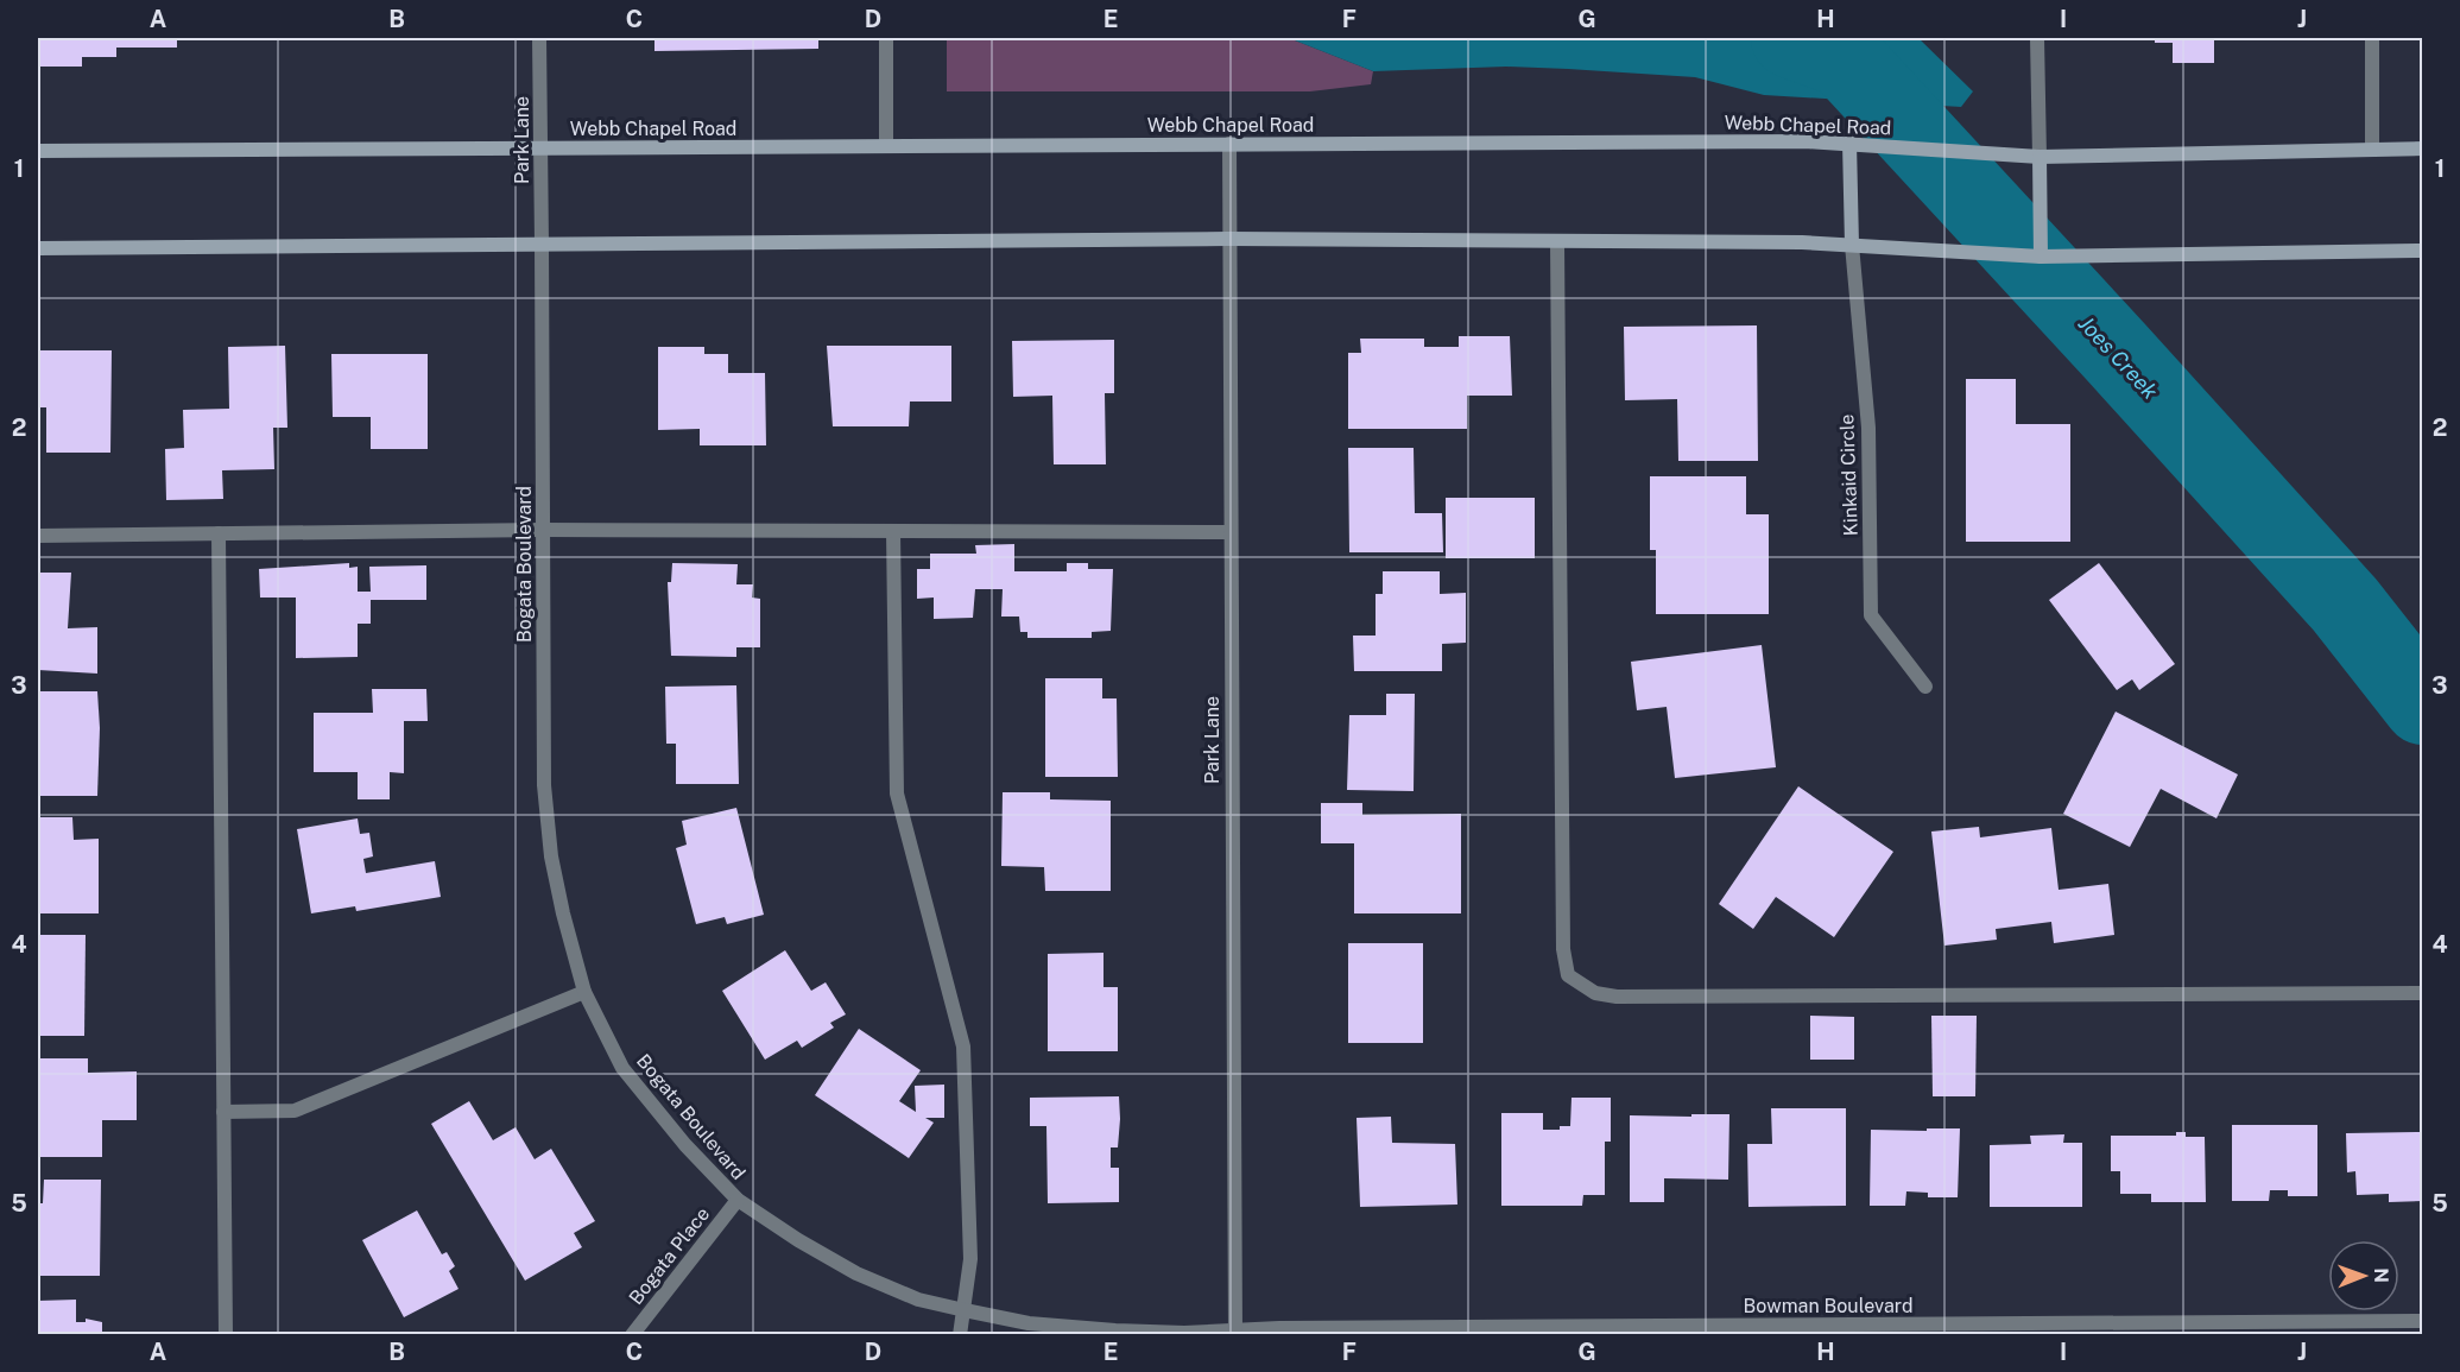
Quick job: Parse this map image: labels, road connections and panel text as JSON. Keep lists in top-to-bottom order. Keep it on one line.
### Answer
{"streets":{"main road":["Webb Chapel Road"],"street":["Park Lane","Kinkaid Circle","Bogata Boulevard","Bogata Place","Bowman Boulevard"]},"crossings":[["Webb Chapel Road","Park Lane"],["Park Lane","Bogata Boulevard"],["Park Lane","Bowman Boulevard"],["Bogata Boulevard","Bogata Place"],["Bogata Boulevard","Bowman Boulevard"]],"water":["Joes Creek"],"north":"right","grid":{"columns":["A","B","C","D","E","F","G","H","I","J"],"rows":["1","2","3","4","5"]}}
